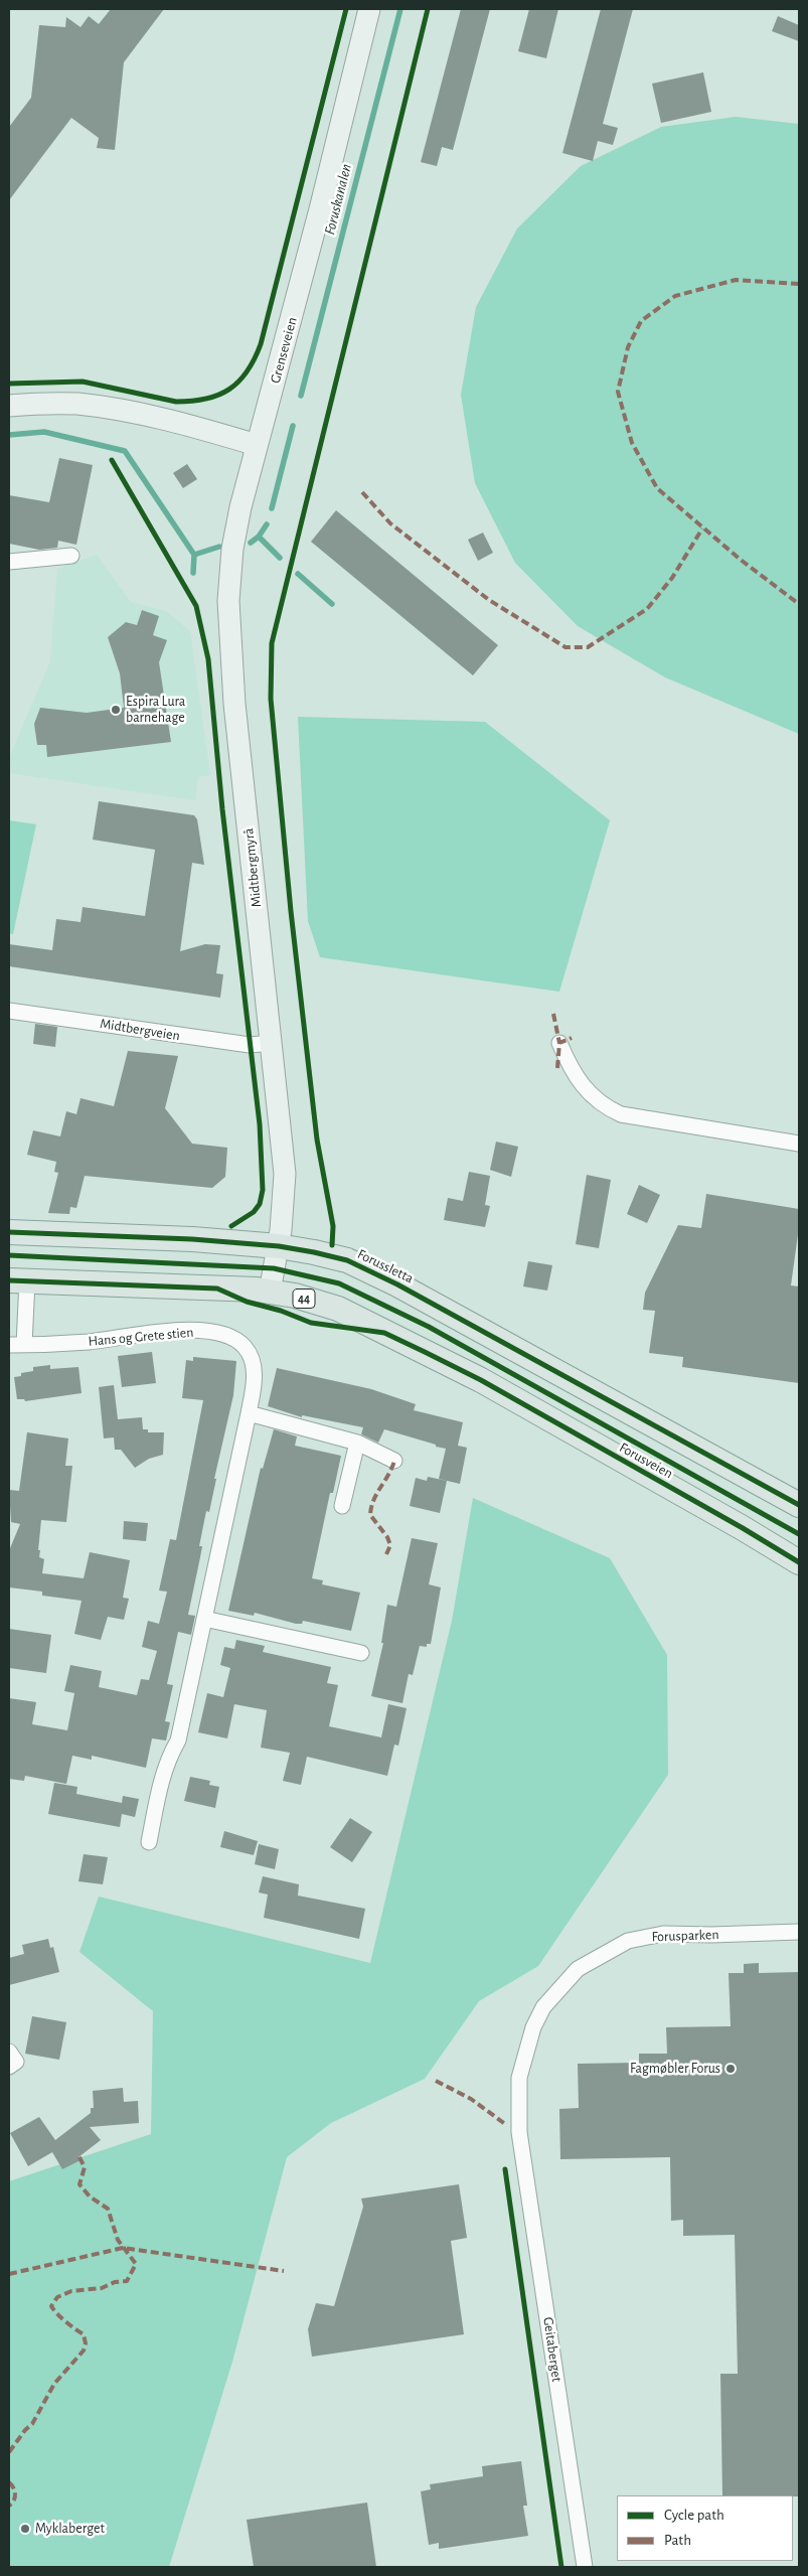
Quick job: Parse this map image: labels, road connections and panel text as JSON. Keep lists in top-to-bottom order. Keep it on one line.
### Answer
{"streets":{"main road":["Forussletta","44","Forusveien"],"street":["Grenseveien","Midtbergmyrå","Midtbergveien","Hans og Grete stien","Forusparken","Geitaberget"]},"crossings":[["Grenseveien","Midtbergmyrå"],["Midtbergmyrå","Midtbergveien"],["Midtbergmyrå","Forussletta"],["Midtbergmyrå","44"],["Midtbergmyrå","Forusveien"],["44","Hans og Grete stien"],["44","Forusveien"],["Forusparken","Geitaberget"]],"water":["Foruskanalen"],"places":["Espira Lura barnehage","Fagmøbler Forus","Myklaberget"],"legend":["Cycle path","Path"]}
